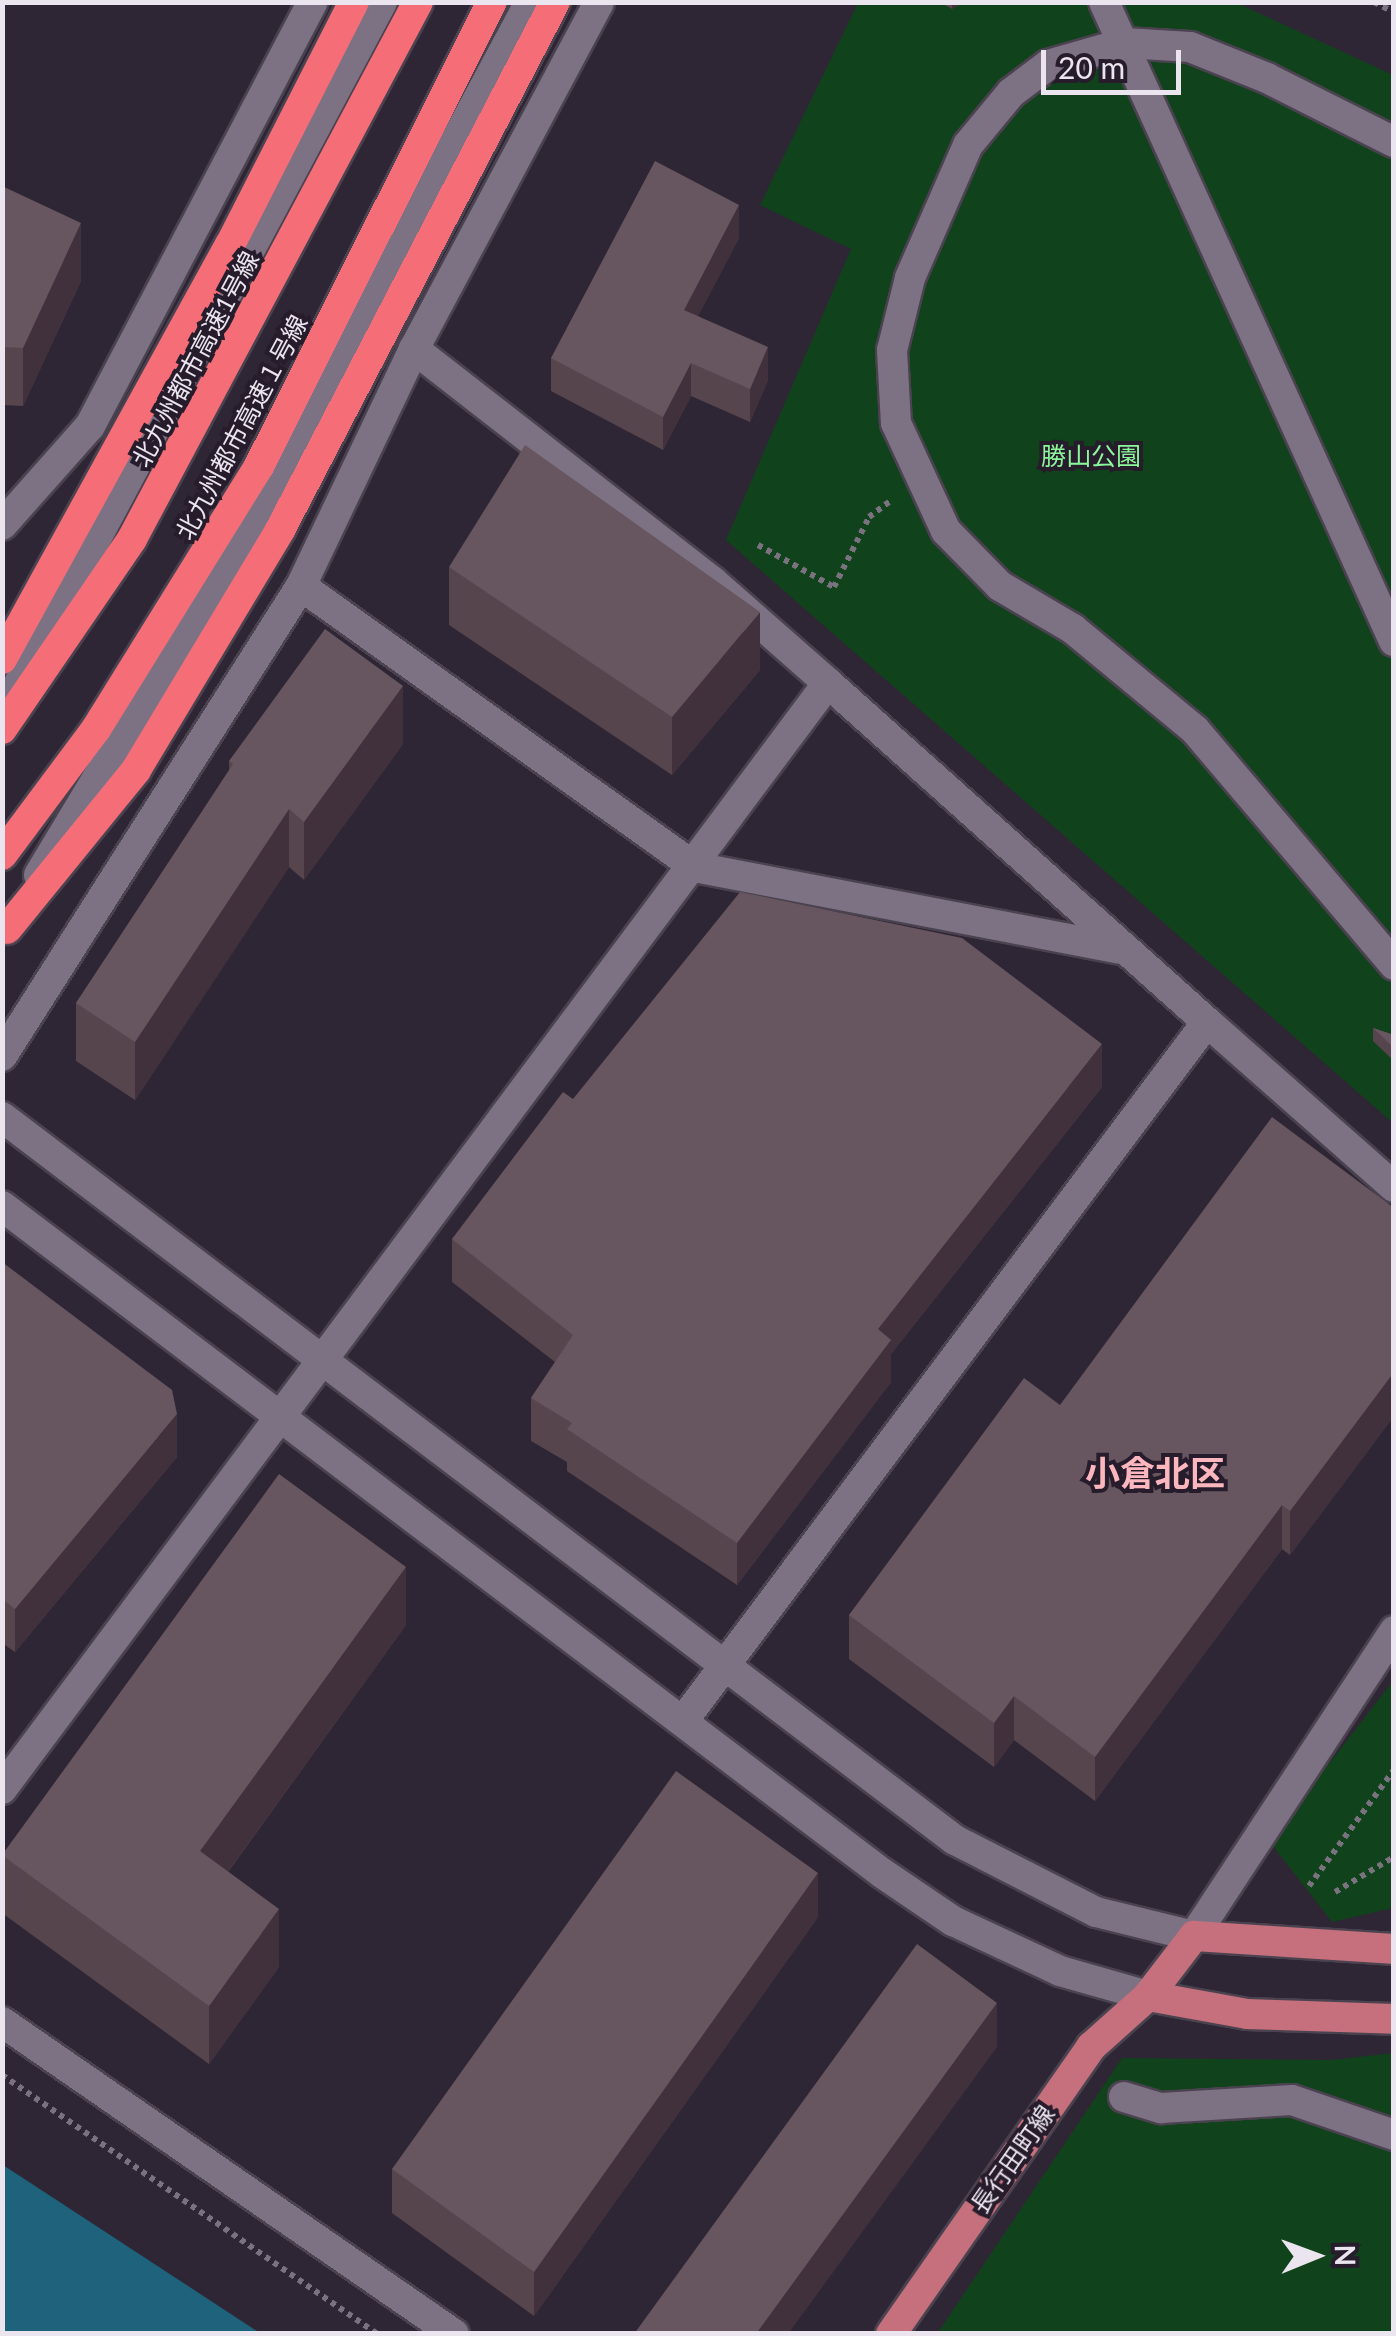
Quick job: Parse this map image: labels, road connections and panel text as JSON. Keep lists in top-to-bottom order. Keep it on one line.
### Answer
{"streets":{"highway":["北九州都市高速1号線","北九州都市高速１号線"],"main road":["長行田町線"]},"districts":["小倉北区"],"parks":["勝山公園"],"scale_bar":"20 m","north":"right"}
